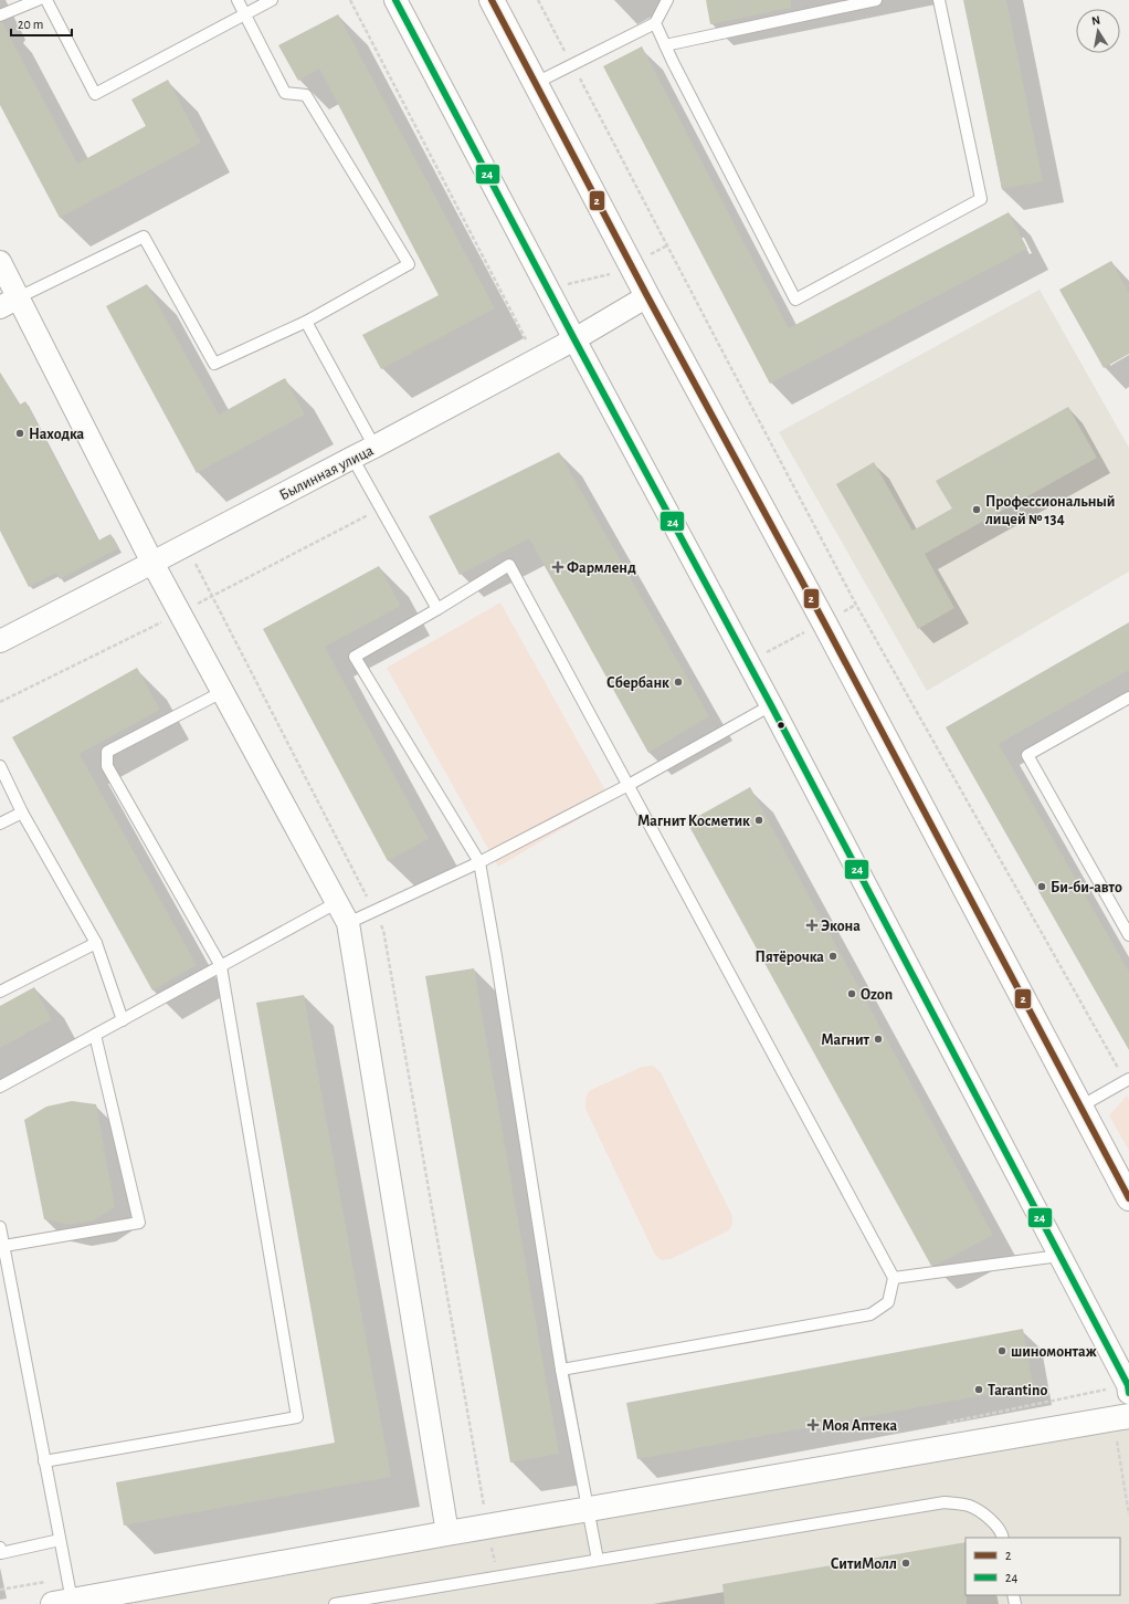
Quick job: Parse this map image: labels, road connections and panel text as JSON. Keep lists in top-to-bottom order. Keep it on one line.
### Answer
{"streets":{"street":["Былинная улица"]},"places":{"other":["Находка","Профессиональный лицей № 134","Сбербанк","Магнит Косметик","Би-би-авто","Пятёрочка","Ozon","Магнит","шиномонтаж","Tarantino","СитиМолл"],"health":["Фармленд","Экона","Моя Аптека"]},"lines":["transit line 2","transit line 24"],"legend":["2","24"],"scale_bar":"20 m","north":"top"}
